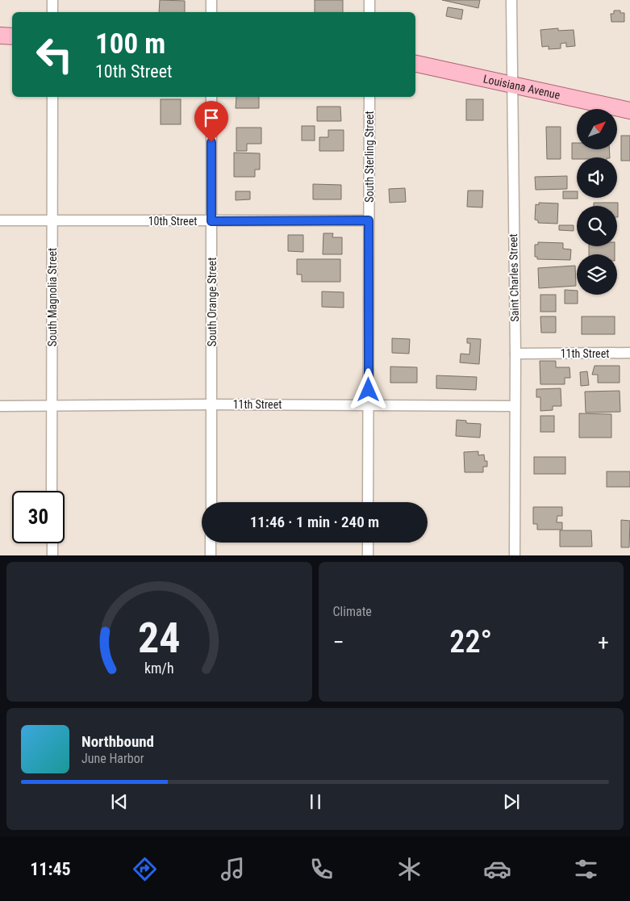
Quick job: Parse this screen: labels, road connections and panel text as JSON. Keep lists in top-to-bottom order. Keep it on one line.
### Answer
{"streets":{"main road":["Louisiana Avenue"],"street":["South Sterling Street","10th Street","Saint Charles Street","South Magnolia Street","South Orange Street","11th Street"]},"crossings":[["Louisiana Avenue","Saint Charles Street"],["South Sterling Street","10th Street"],["South Sterling Street","11th Street"],["10th Street","South Magnolia Street"],["10th Street","South Orange Street"],["Saint Charles Street","11th Street"],["South Magnolia Street","11th Street"],["South Orange Street","11th Street"]],"north":"top right","page":{"turn":["100 m","10th Street"],"limit":"30","trip":"11:46 · 1 min · 240 m","tile":"Climate","heat":["−","22°","+"],"song":["Northbound","June Harbor"],"tabs":"11:45","gauge":["24","km/h"]}}
